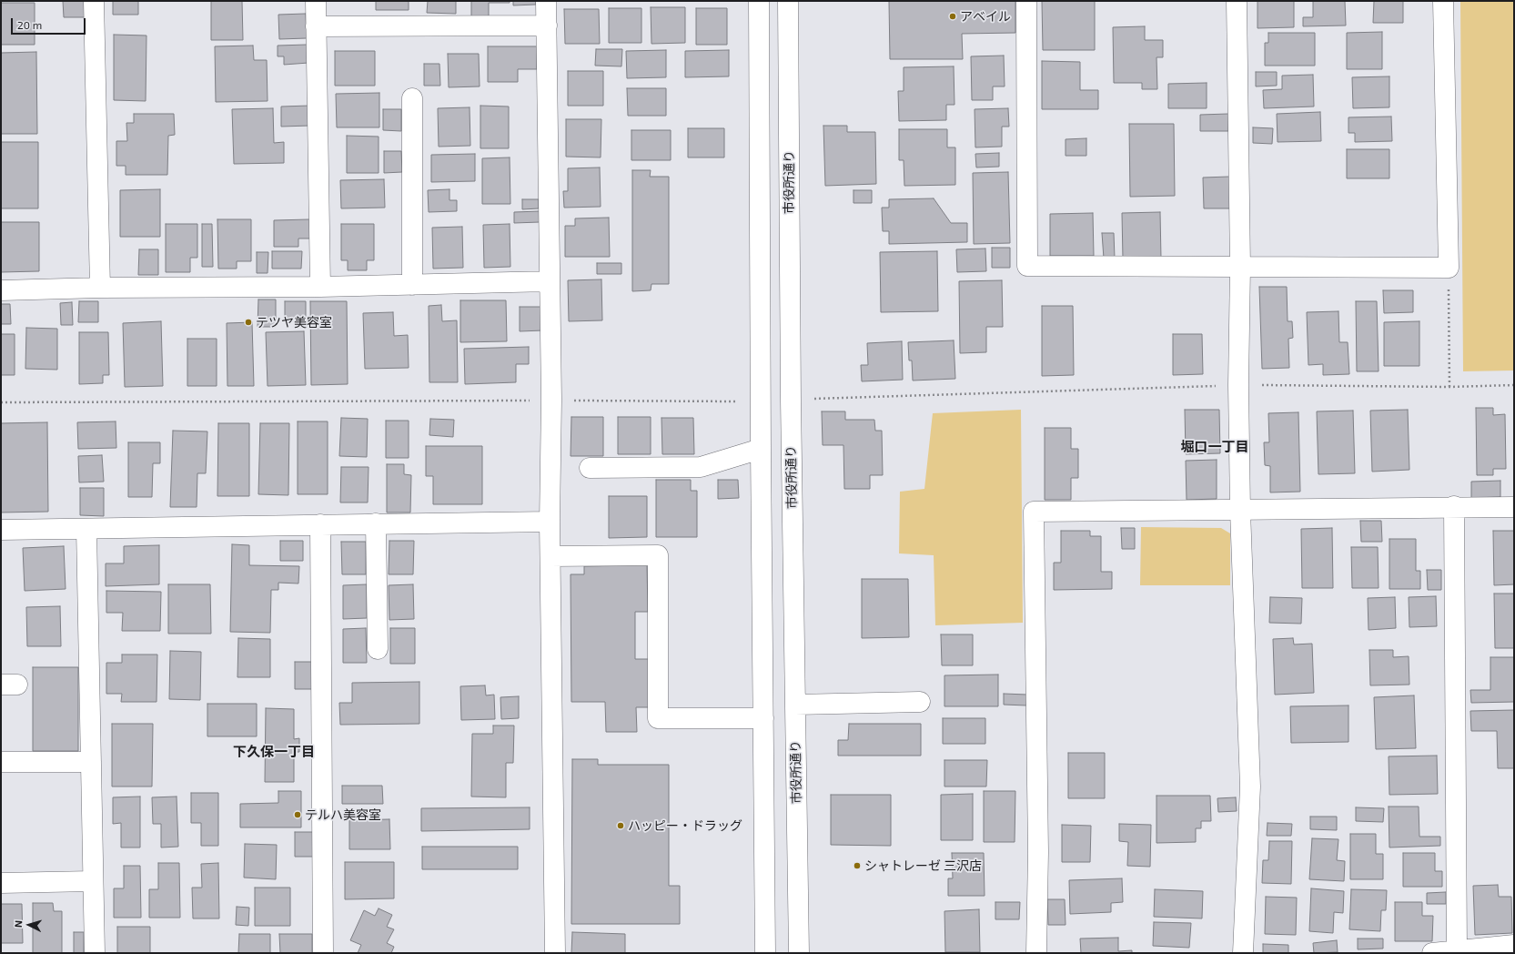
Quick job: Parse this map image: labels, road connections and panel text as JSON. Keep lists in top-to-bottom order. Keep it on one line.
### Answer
{"streets":{"street":["市役所通り"]},"districts":["堀口一丁目","下久保一丁目"],"places":["アベイル","テツヤ美容室","テルハ美容室","ハッピー・ドラッグ","シャトレーゼ 三沢店"],"scale_bar":"20 m","north":"left"}
